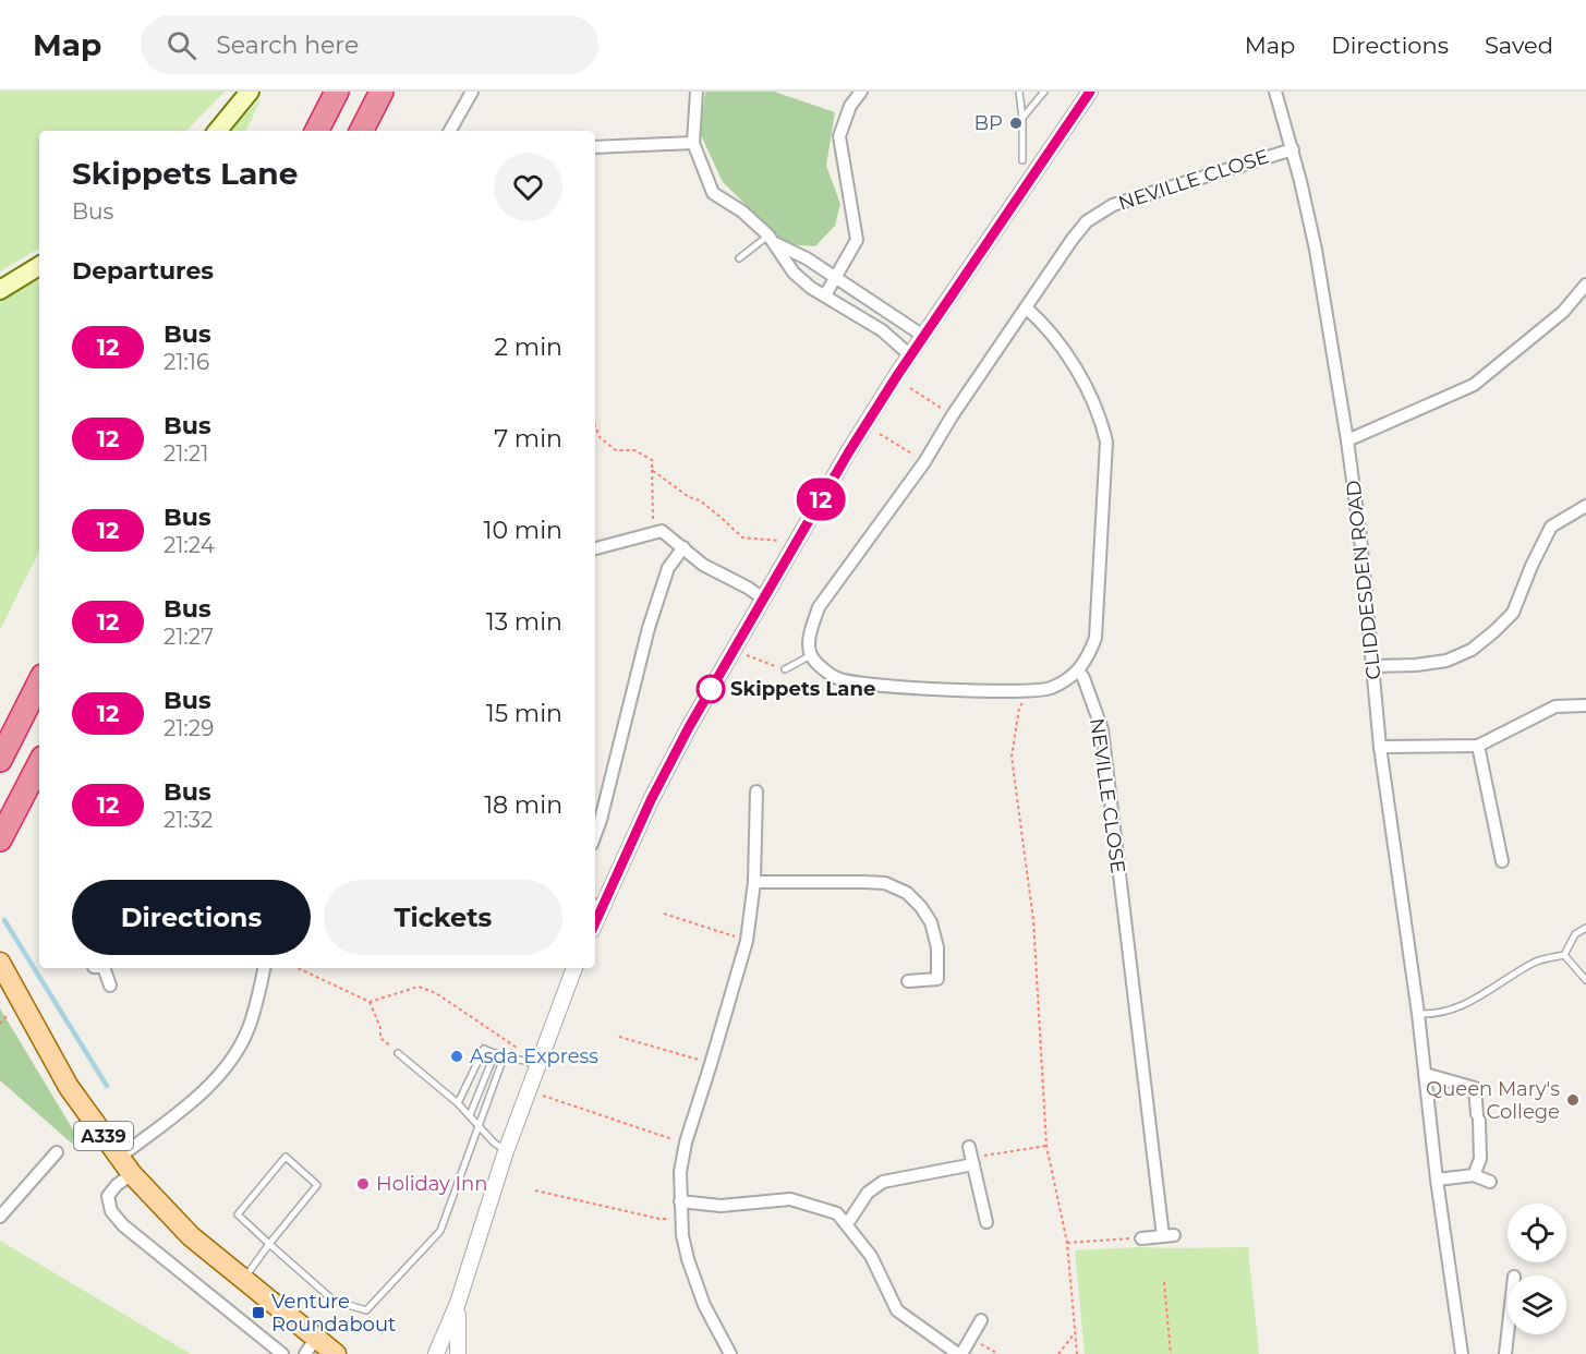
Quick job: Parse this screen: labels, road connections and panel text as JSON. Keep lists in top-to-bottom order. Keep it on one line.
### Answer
{"streets":{"main road":["A339"],"street":["NEVILLE CLOSE","CLIDDESDEN ROAD"]},"crossings":[["NEVILLE CLOSE","CLIDDESDEN ROAD"]],"places":{"other":["BP","Skippets Lane","Asda Express","Queen Mary's College","Holiday Inn"],"transit":["Venture Roundabout"]},"lines":["bus line 12"],"page":{"header":"Map","search":"Search here","nav":["Map","Directions","Saved"],"on_map":"12","heading":[["Skippets Lane","Bus"],"Departures"],"list":[{"mark":"12","name":"Bus","note":"21:16","value":"2 min"},{"mark":"12","name":"Bus","note":"21:21","value":"7 min"},{"mark":"12","name":"Bus","note":"21:24","value":"10 min"},{"mark":"12","name":"Bus","note":"21:27","value":"13 min"},{"mark":"12","name":"Bus","note":"21:29","value":"15 min"},{"mark":"12","name":"Bus","note":"21:32","value":"18 min"}],"buttons":["Directions","Tickets"]}}
